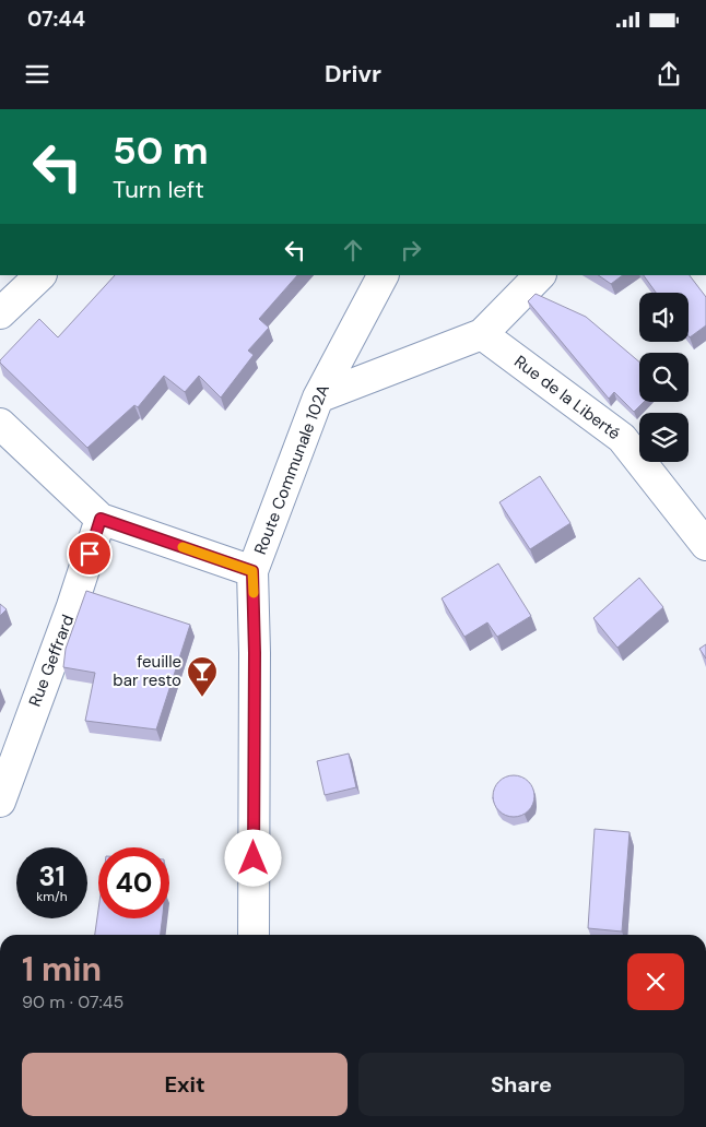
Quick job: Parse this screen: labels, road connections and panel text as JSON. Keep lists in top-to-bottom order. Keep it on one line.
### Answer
{"streets":{"street":["Rue de la Liberté","Route Communale 102A","Rue Geffrard"]},"places":{"bar":["feuille bar resto"]},"page":{"status":"07:44","header":"Drivr","turn":["50 m","Turn left"],"speed":"31 km/h","limit":"40","heading":["1 min","90 m · 07:45"],"buttons":["Exit","Share"]}}
